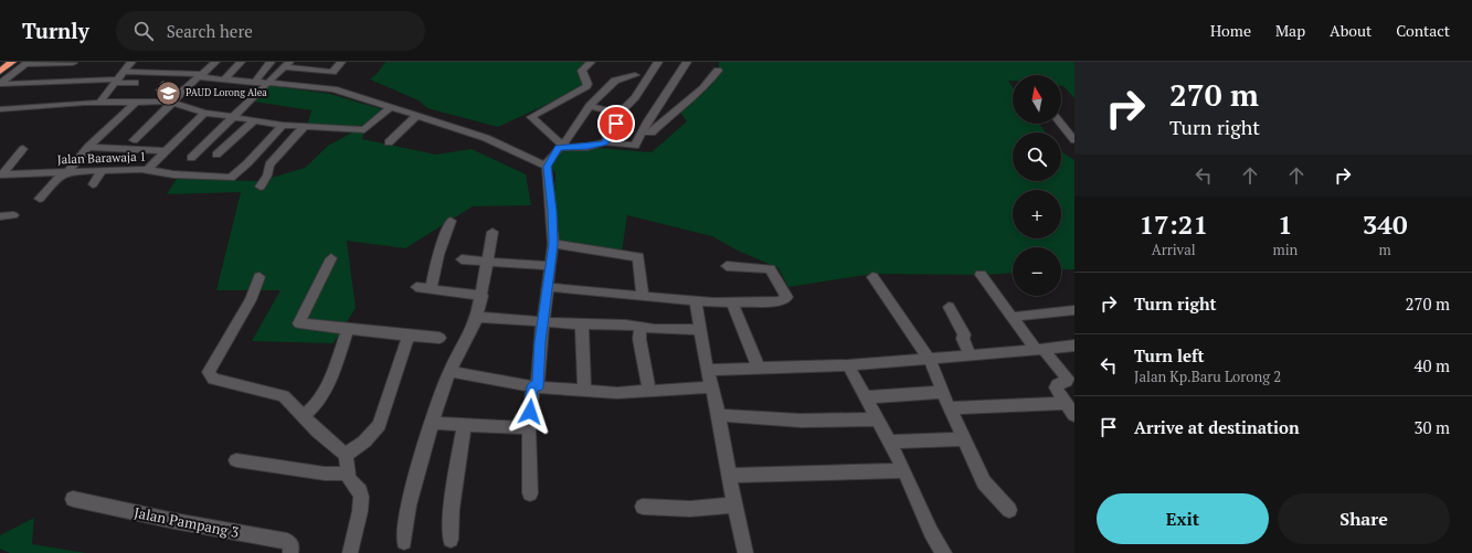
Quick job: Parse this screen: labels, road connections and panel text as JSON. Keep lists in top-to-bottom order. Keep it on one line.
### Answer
{"streets":{"street":["Jalan Barawaja 1","Jalan Pampang 3"]},"places":{"school or university":["PAUD Lorong Alea"]},"north":"top","page":{"header":"Turnly","search":"Search here","nav":["Home","Map","About","Contact"],"turn":["270 m","Turn right"],"map_buttons":["+","−"],"eta":["17:21","Arrival","1","min","340","m"],"list":[{"name":"Turn right","value":"270 m"},{"name":"Turn left","note":"Jalan Kp.Baru Lorong 2","value":"40 m"},{"name":"Arrive at destination","value":"30 m"}],"buttons":["Exit","Share"]}}
